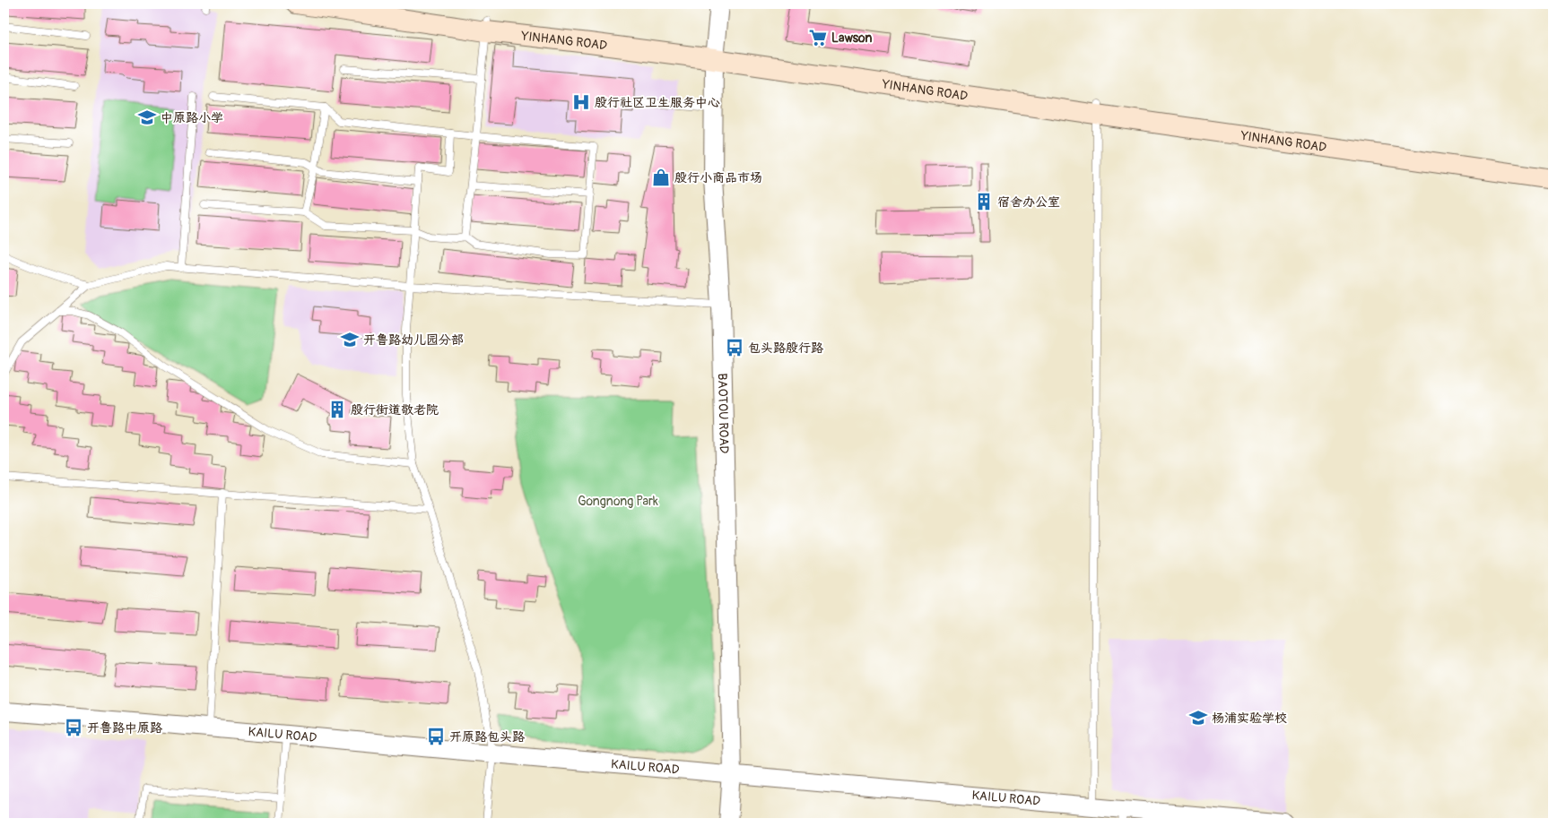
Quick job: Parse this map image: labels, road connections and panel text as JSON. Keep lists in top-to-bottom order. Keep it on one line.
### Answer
{"streets":{"main road":["YINHANG ROAD"],"street":["BAOTOU ROAD","KAILU ROAD"]},"crossings":[["YINHANG ROAD","BAOTOU ROAD"],["BAOTOU ROAD","KAILU ROAD"]],"parks":["Gongnong Park"],"places":{"supermarket":["Lawson"],"hospital":["殷行社区卫生服务中心"],"school or university":["中原路小学","开鲁路幼儿园分部","杨浦实验学校"],"shop":["殷行小商品市场"],"building":["宿舍办公室","殷行街道敬老院"],"bus stop":["包头路殷行路","开鲁路中原路","开原路包头路"]}}
